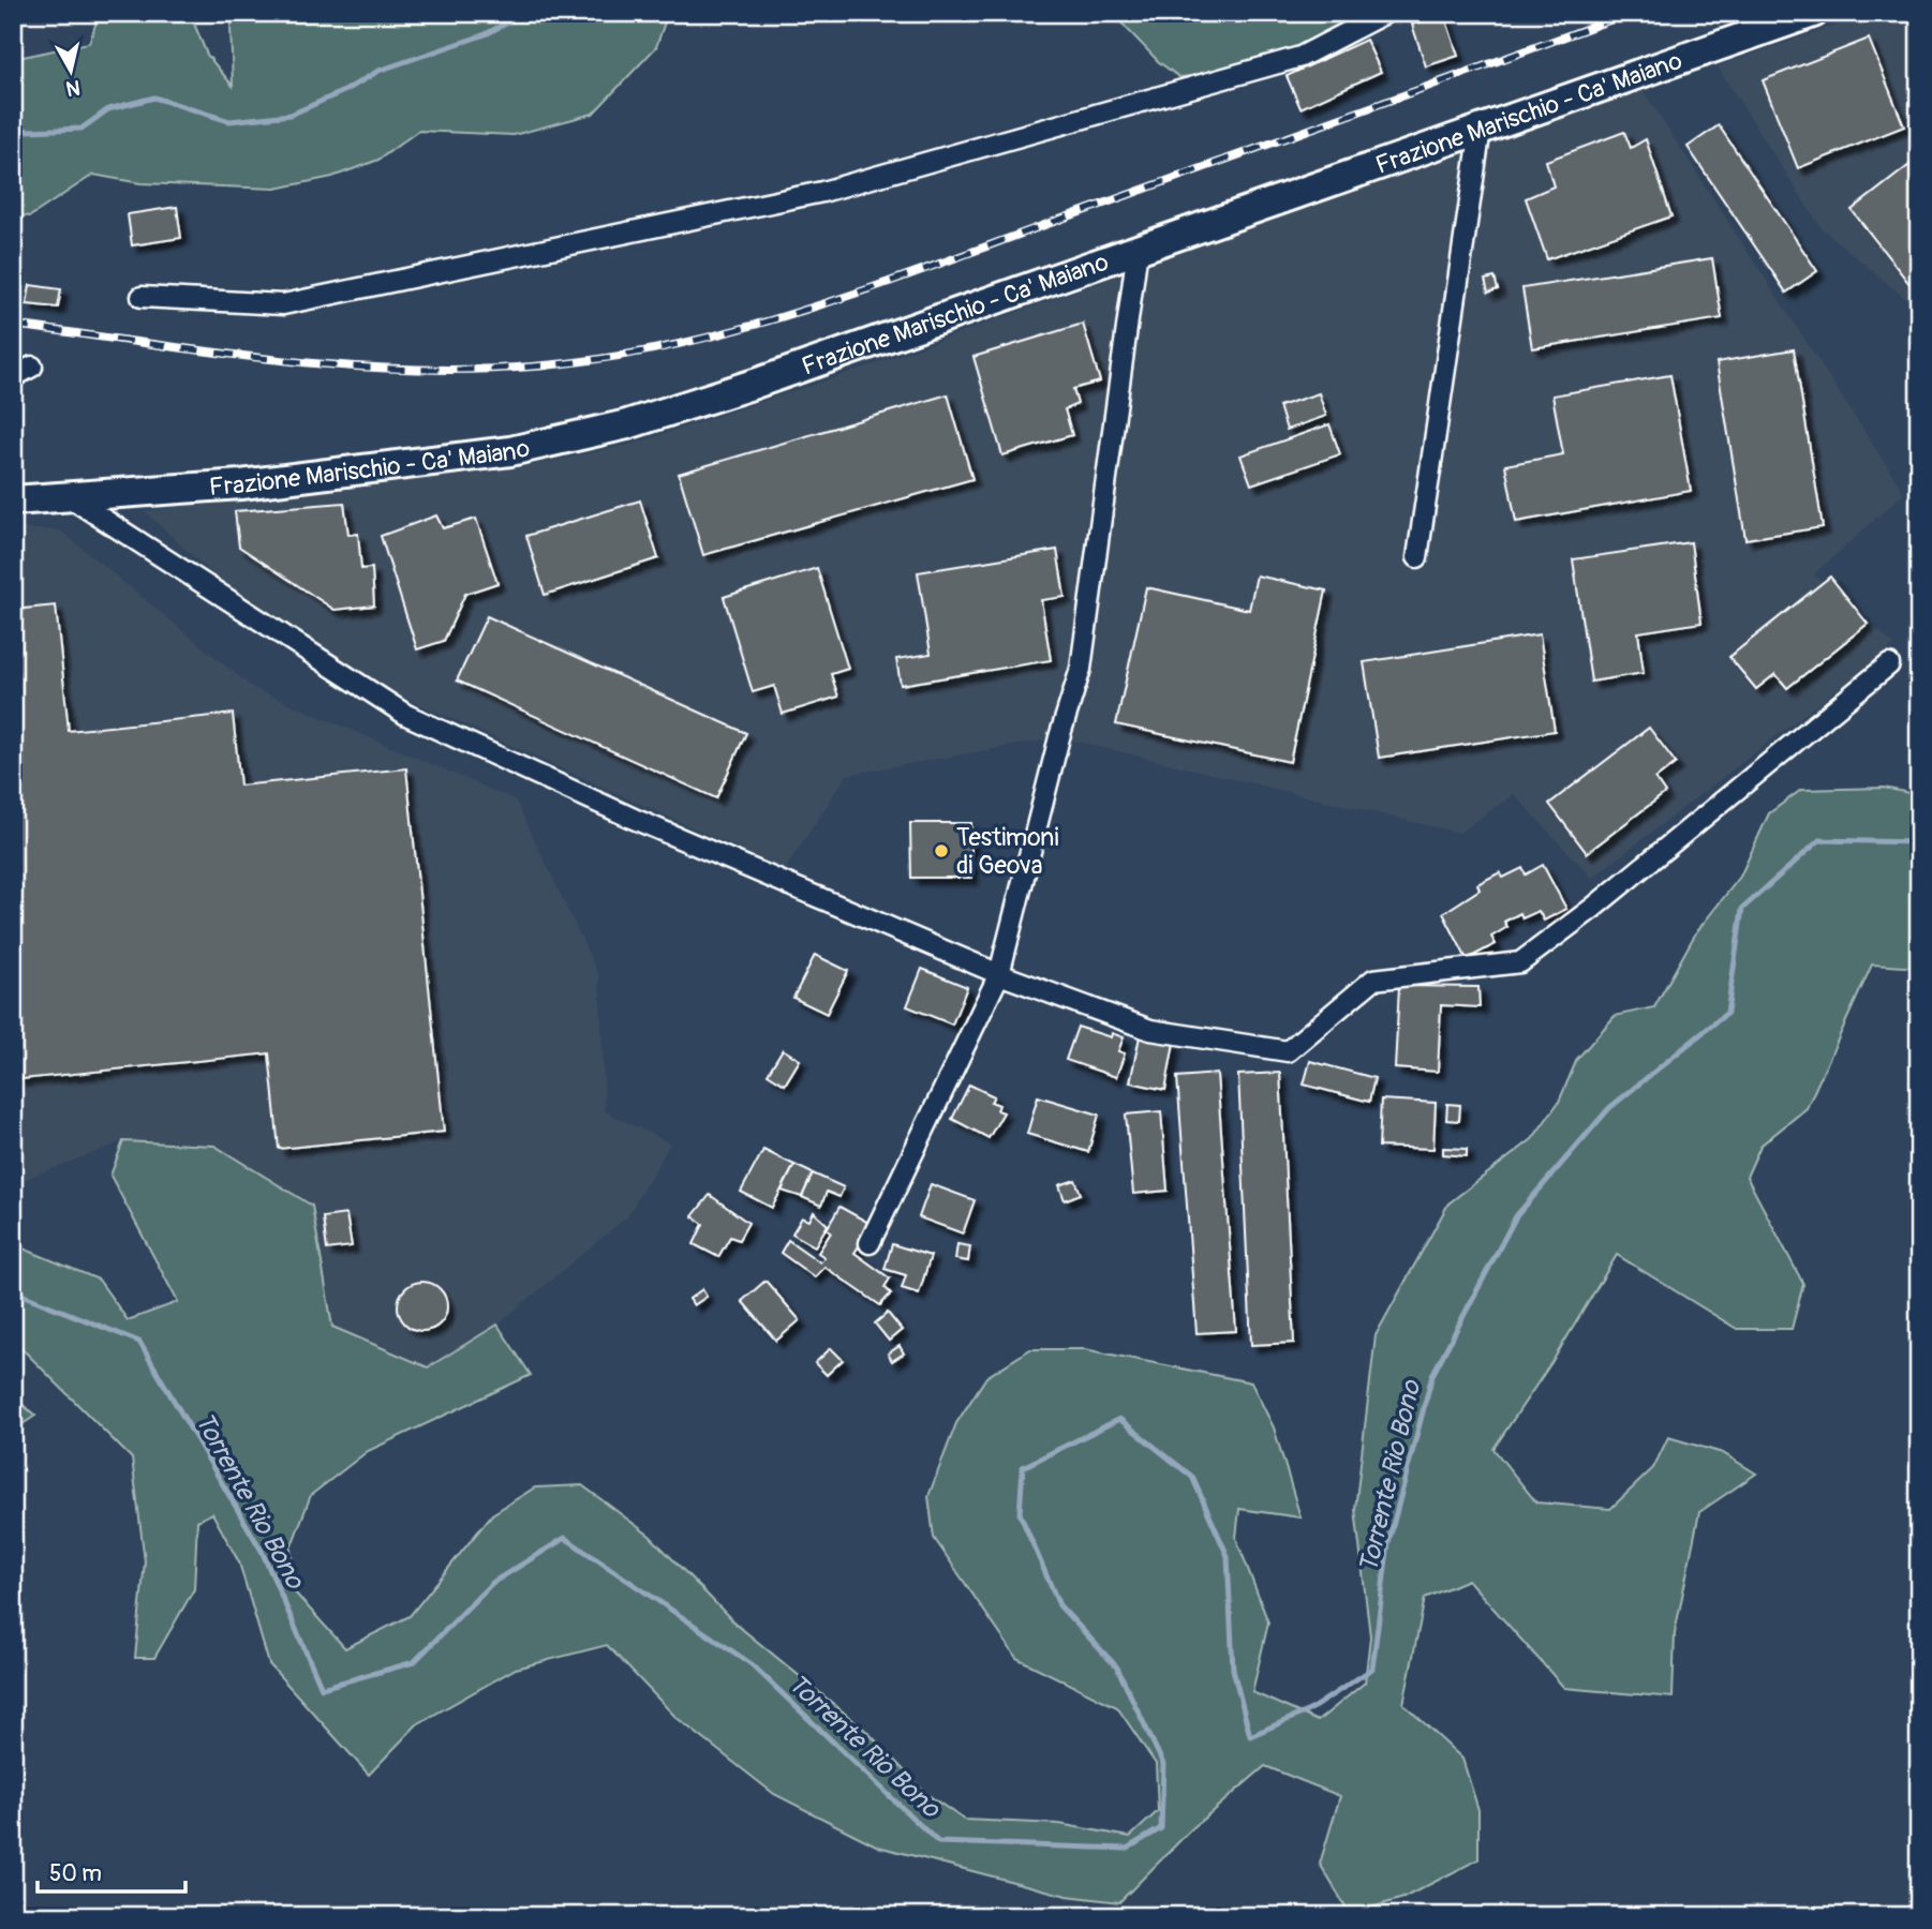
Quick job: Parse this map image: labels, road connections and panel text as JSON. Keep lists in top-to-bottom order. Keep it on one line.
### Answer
{"streets":{"main road":["Frazione Marischio - Ca' Maiano"]},"water":["Torrente Rio Bono"],"places":["Testimoni di Geova"],"scale_bar":"50 m","north":"bottom"}
